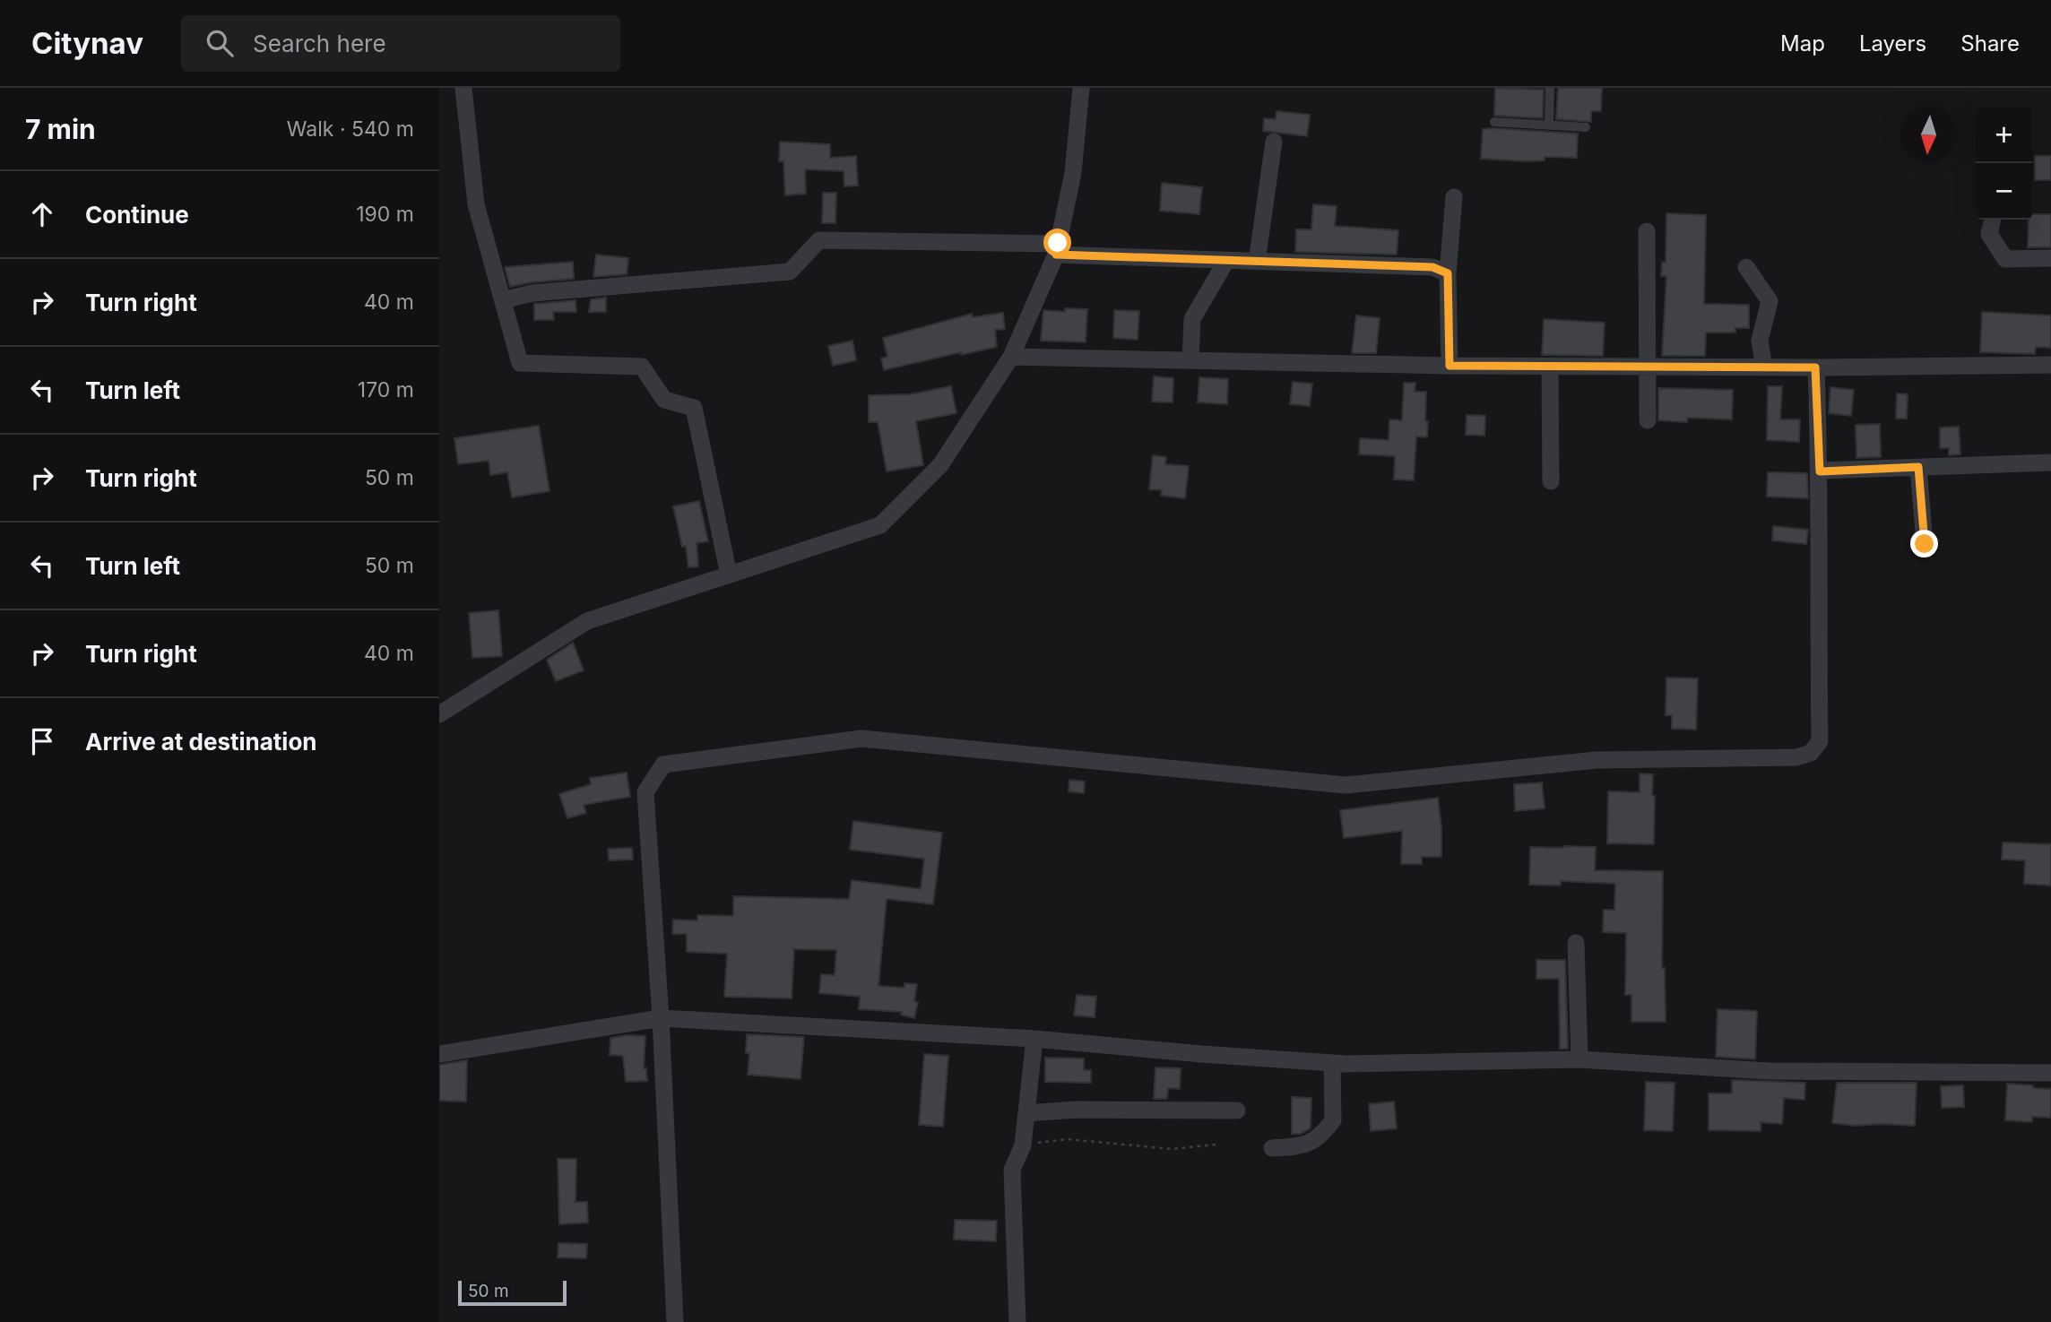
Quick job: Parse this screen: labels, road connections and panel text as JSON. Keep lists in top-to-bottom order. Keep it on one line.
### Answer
{"scale_bar":"50 m","north":"bottom","page":{"header":"Citynav","search":"Search here","nav":["Map","Layers","Share"],"heading":["7 min","Walk · 540 m"],"map_buttons":["+","−"],"list":[["Continue","190 m"],["Turn right","40 m"],["Turn left","170 m"],["Turn right","50 m"],["Turn left","50 m"],["Turn right","40 m"],"Arrive at destination"],"scale":"50 m"}}
